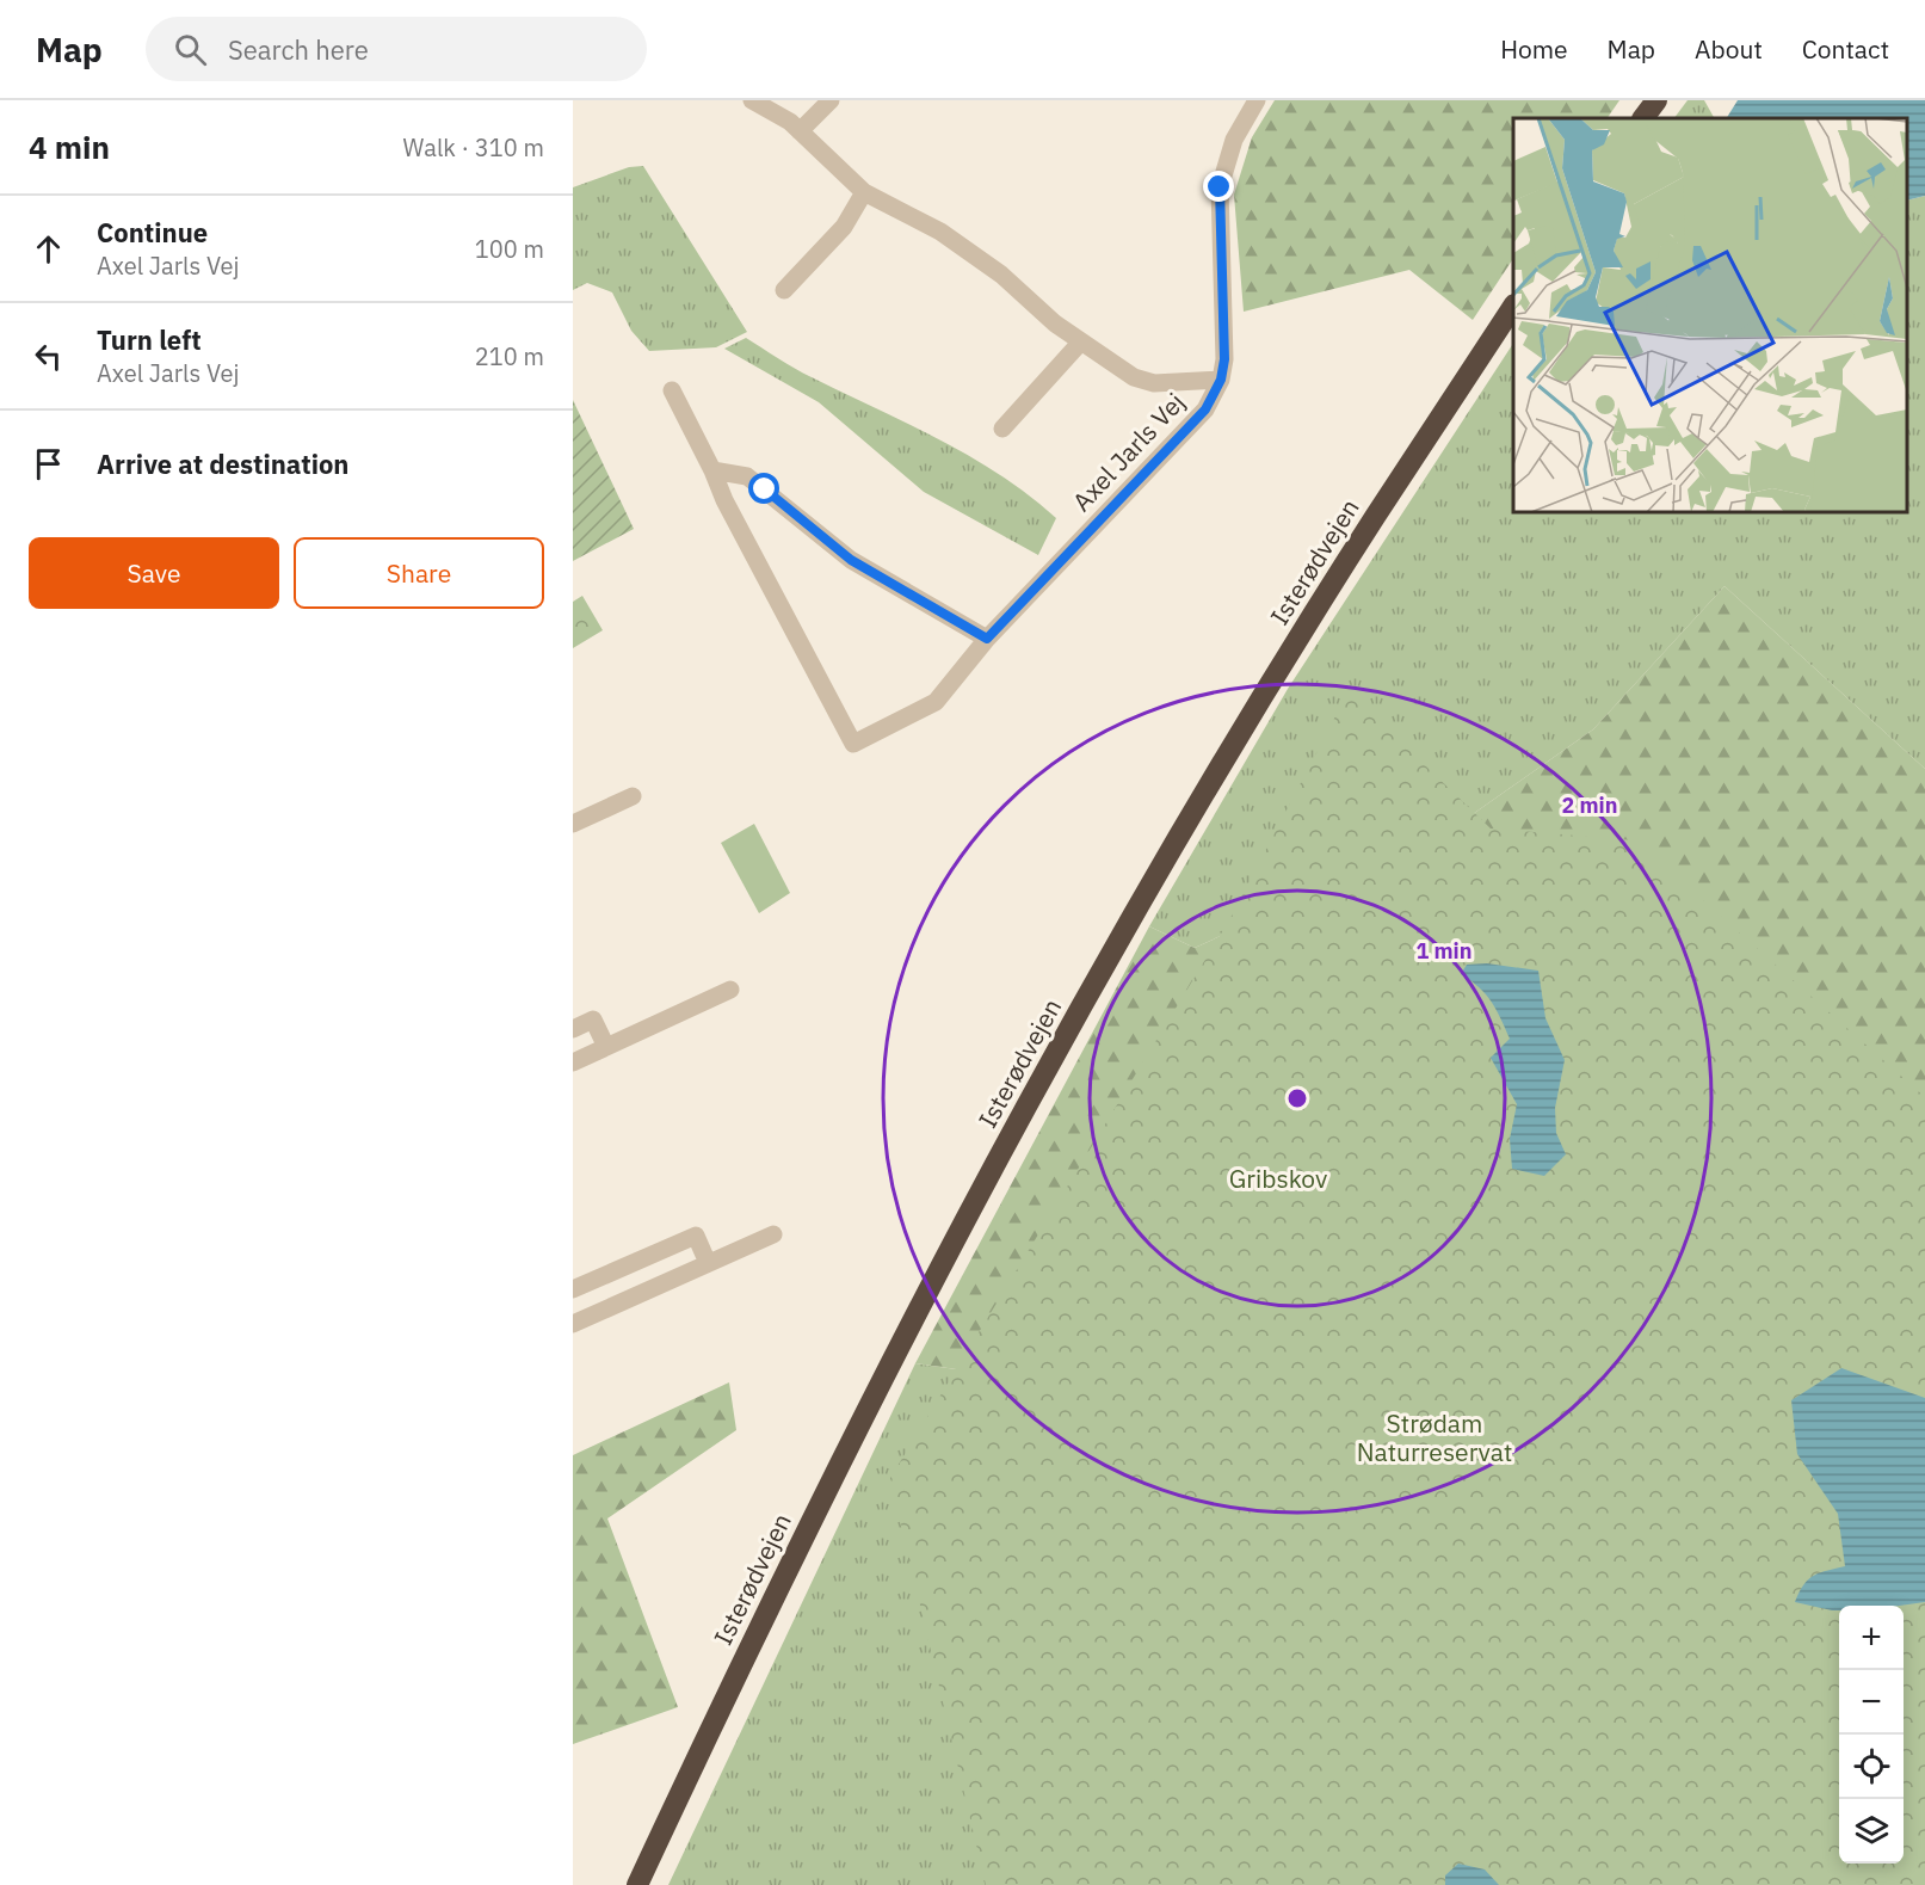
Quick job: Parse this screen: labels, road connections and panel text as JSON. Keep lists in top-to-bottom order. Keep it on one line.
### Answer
{"streets":{"highway":["Isterødvejen"],"street":["Axel Jarls Vej"]},"parks":["Gribskov","Strødam Naturreservat"],"page":{"header":"Map","search":"Search here","nav":["Home","Map","About","Contact"],"heading":["4 min","Walk · 310 m"],"list":[["Continue","Axel Jarls Vej","100 m"],["Turn left","Axel Jarls Vej","210 m"],"Arrive at destination"],"buttons":["Save","Share"],"map_buttons":["+","−"]},"rings":["2 min","1 min"]}
